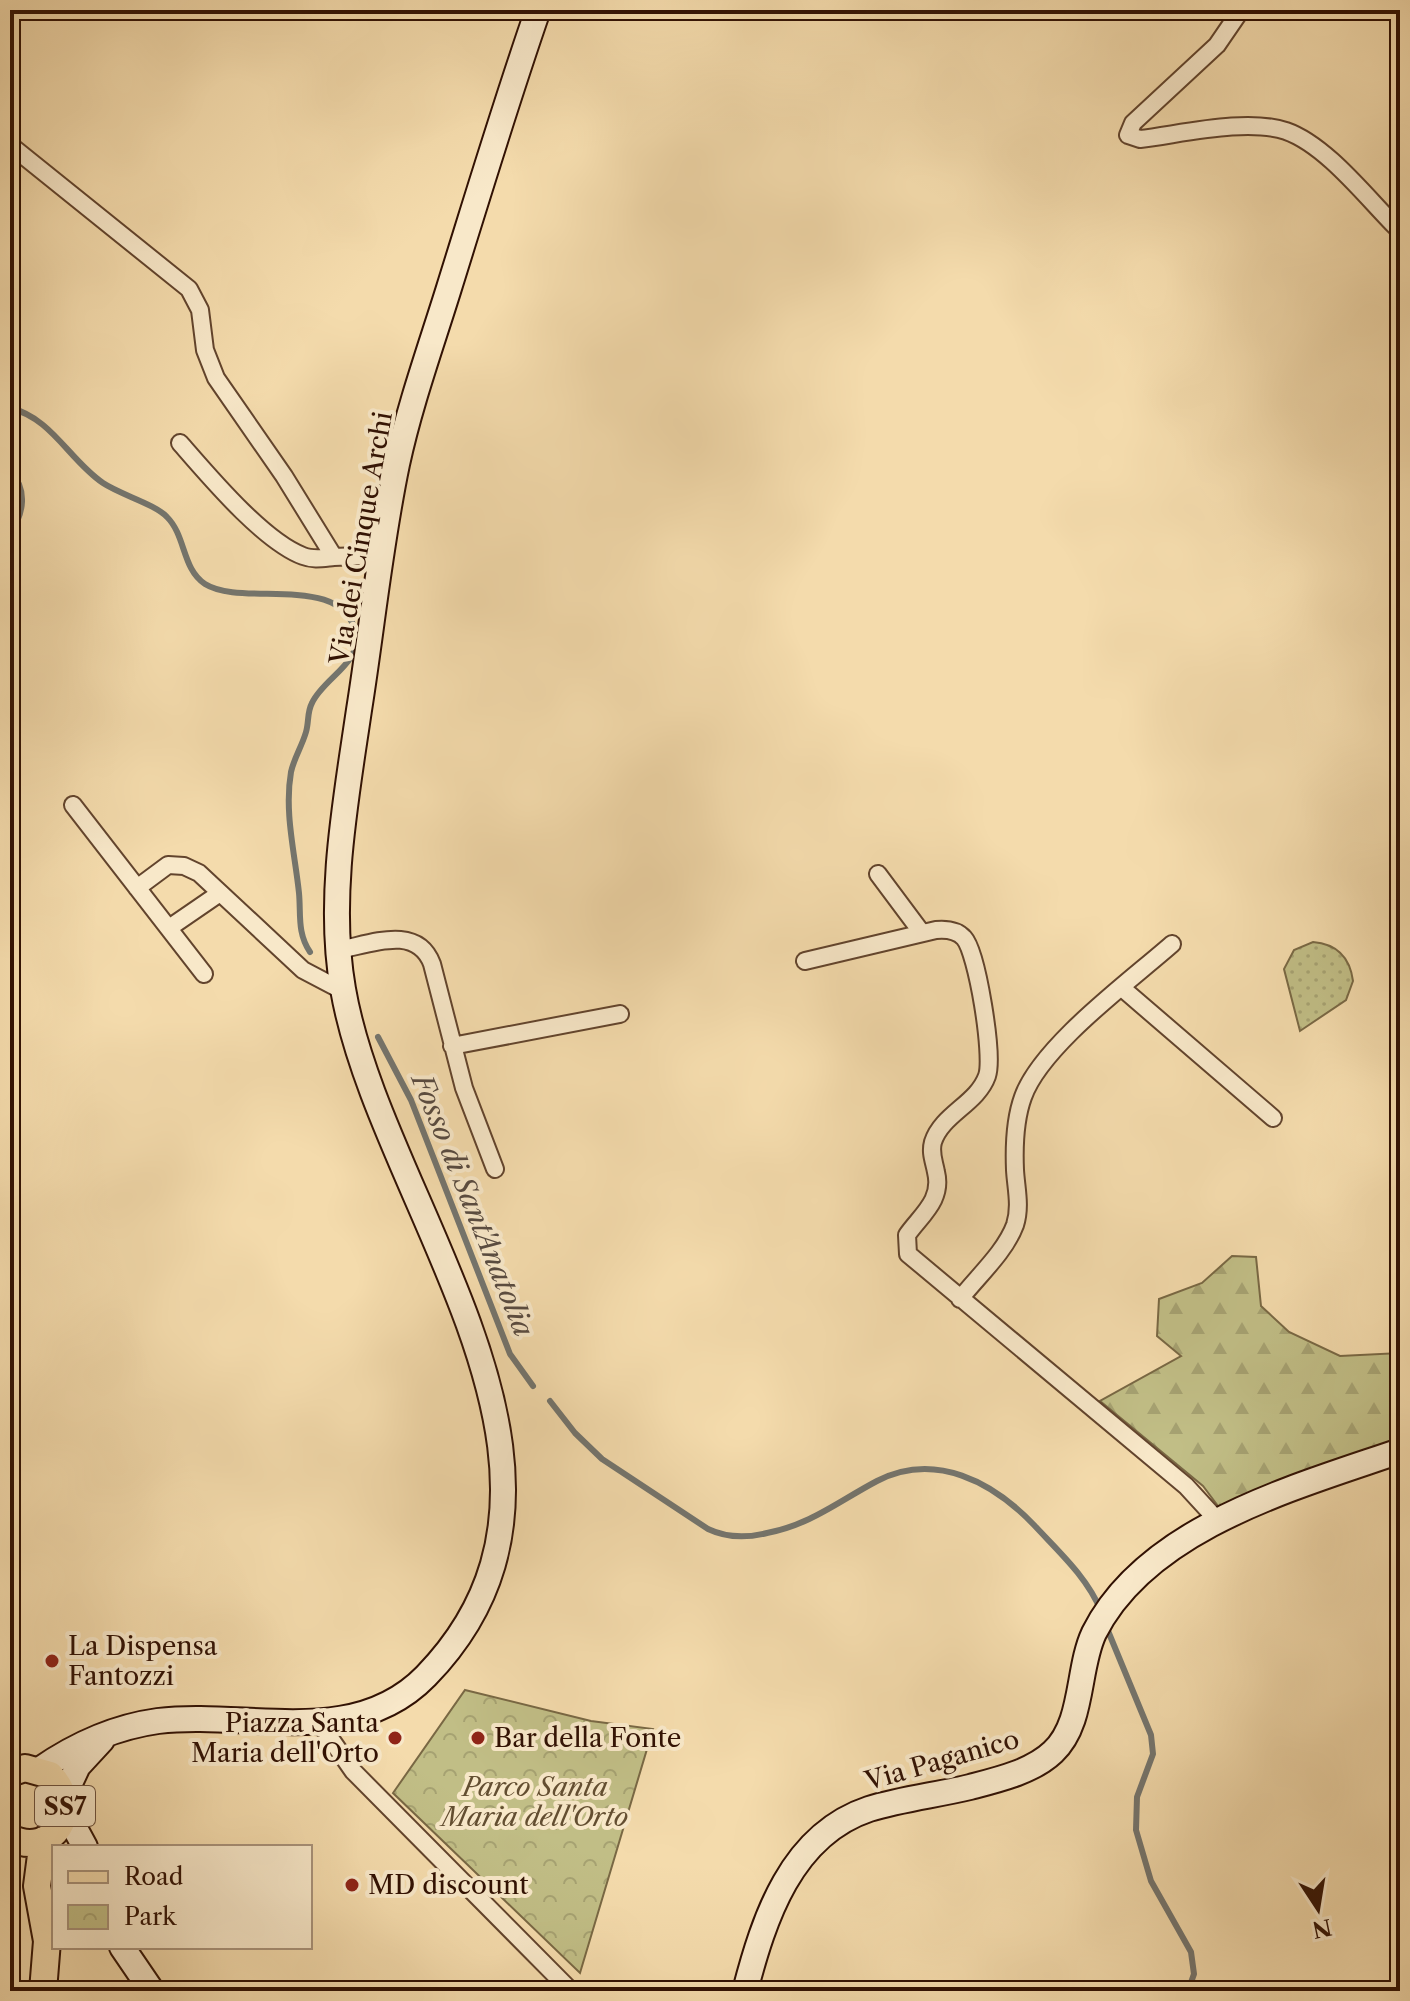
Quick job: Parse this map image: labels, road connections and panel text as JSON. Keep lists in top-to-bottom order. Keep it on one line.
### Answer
{"streets":{"main road":["Via dei Cinque Archi","Via Paganico","SS7"]},"crossings":[["Via dei Cinque Archi","SS7"]],"water":["Fosso di Sant'Anatolia"],"parks":["Parco Santa Maria dell'Orto"],"places":["La Dispensa Fantozzi","Piazza Santa Maria dell'Orto","Bar della Fonte","MD discount"],"legend":["Road","Park"],"north":"bottom"}
